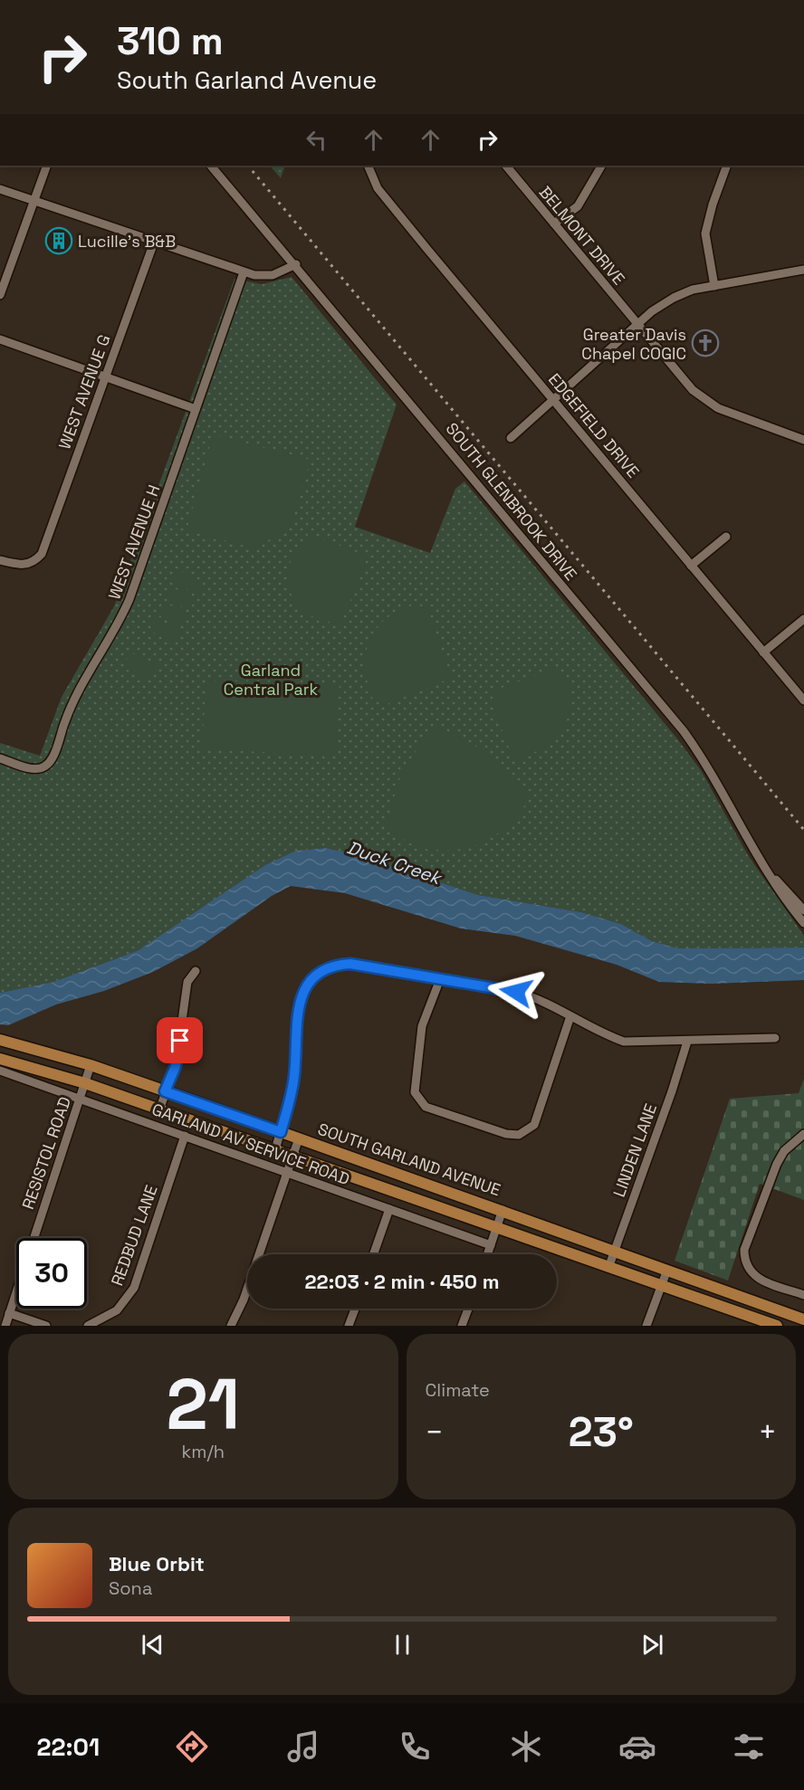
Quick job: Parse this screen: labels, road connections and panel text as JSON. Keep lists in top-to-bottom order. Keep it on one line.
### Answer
{"streets":{"main road":["SOUTH GARLAND AVENUE"],"street":["BELMONT DRIVE","WEST AVENUE G","EDGEFIELD DRIVE","SOUTH GLENBROOK DRIVE","WEST AVENUE H","GARLAND AV SERVICE ROAD","LINDEN LANE","RESISTOL ROAD","REDBUD LANE"]},"crossings":[["GARLAND AV SERVICE ROAD","RESISTOL ROAD"],["GARLAND AV SERVICE ROAD","REDBUD LANE"],["LINDEN LANE","SOUTH GARLAND AVENUE"],["RESISTOL ROAD","SOUTH GARLAND AVENUE"]],"water":["Duck Creek"],"parks":["Garland Central Park"],"places":{"building":["Lucille's B&B"],"church":["Greater Davis Chapel COGIC"]},"page":{"turn":["310 m","South Garland Avenue"],"limit":"30","trip":"22:03 · 2 min · 450 m","tile":[["21","km/h"],"Climate"],"heat":["−","23°","+"],"song":["Blue Orbit","Sona"],"tabs":"22:01"}}
